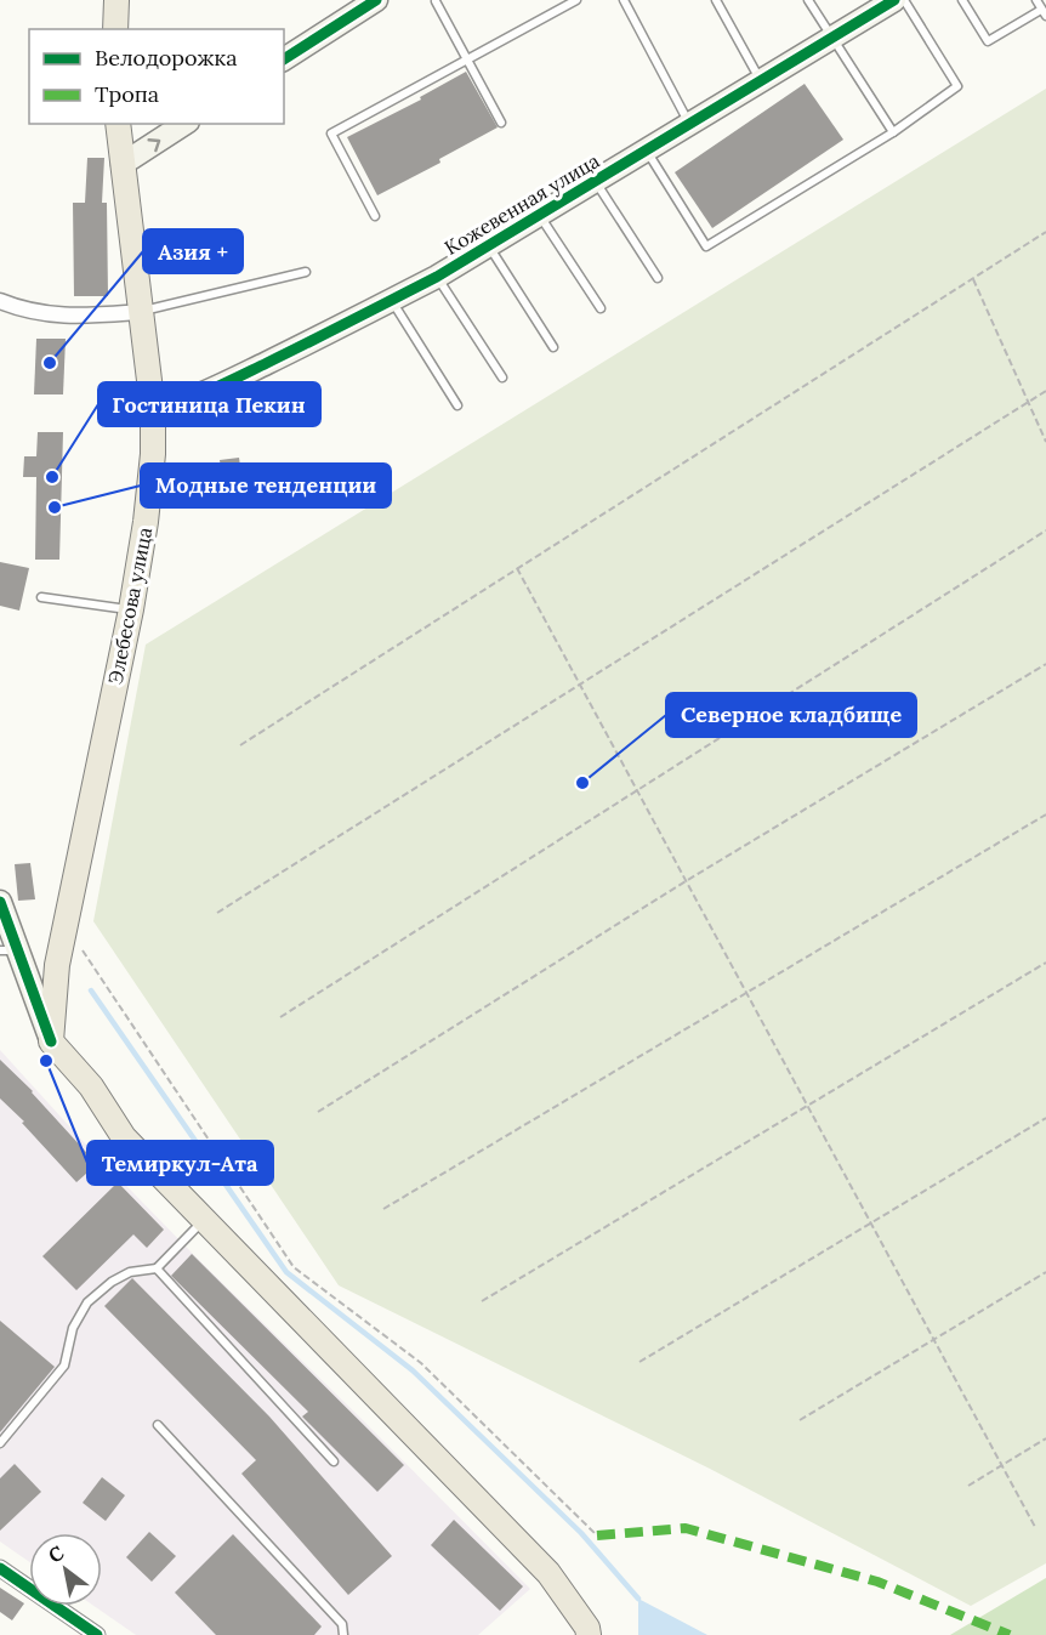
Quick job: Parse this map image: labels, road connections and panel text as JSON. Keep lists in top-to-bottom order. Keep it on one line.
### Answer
{"streets":{"main road":["Элебесова улица"],"street":["Кожевенная улица"]},"crossings":[["Кожевенная улица","Элебесова улица"]],"places":["Азия +","Гостиница Пекин","Модные тенденции","Северное кладбище","Темиркул-Ата"],"legend":["Велодорожка","Тропа"],"north":"top left"}
